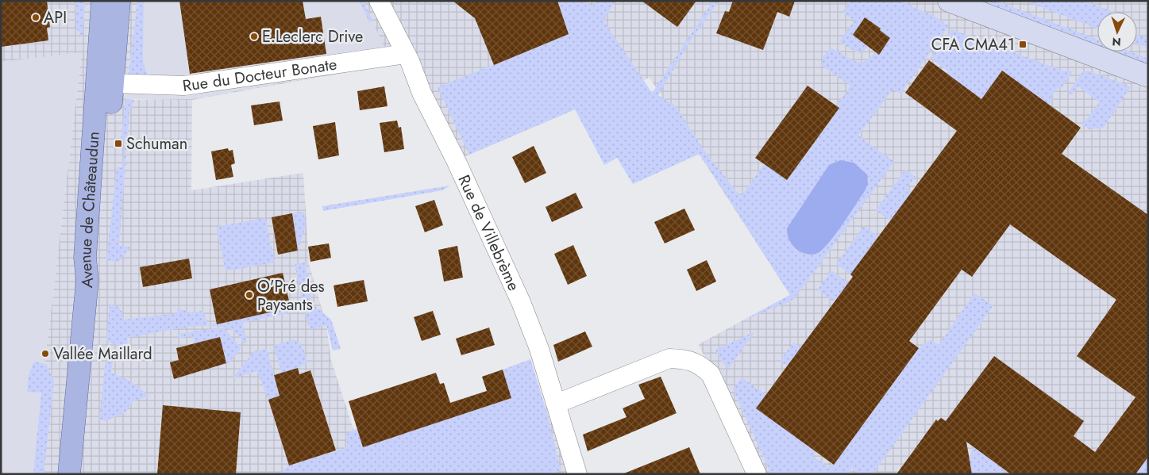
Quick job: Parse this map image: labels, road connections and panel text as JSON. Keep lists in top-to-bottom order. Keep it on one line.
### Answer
{"streets":{"main road":["Avenue de Châteaudun"],"street":["Rue du Docteur Bonate","Rue de Villebrème"]},"crossings":[["Rue du Docteur Bonate","Avenue de Châteaudun"],["Rue du Docteur Bonate","Rue de Villebrème"]],"places":{"other":["API","E.Leclerc Drive","O'Pré des Paysants","Vallée Maillard"],"transit":["CFA CMA41","Schuman"]},"north":"bottom"}
